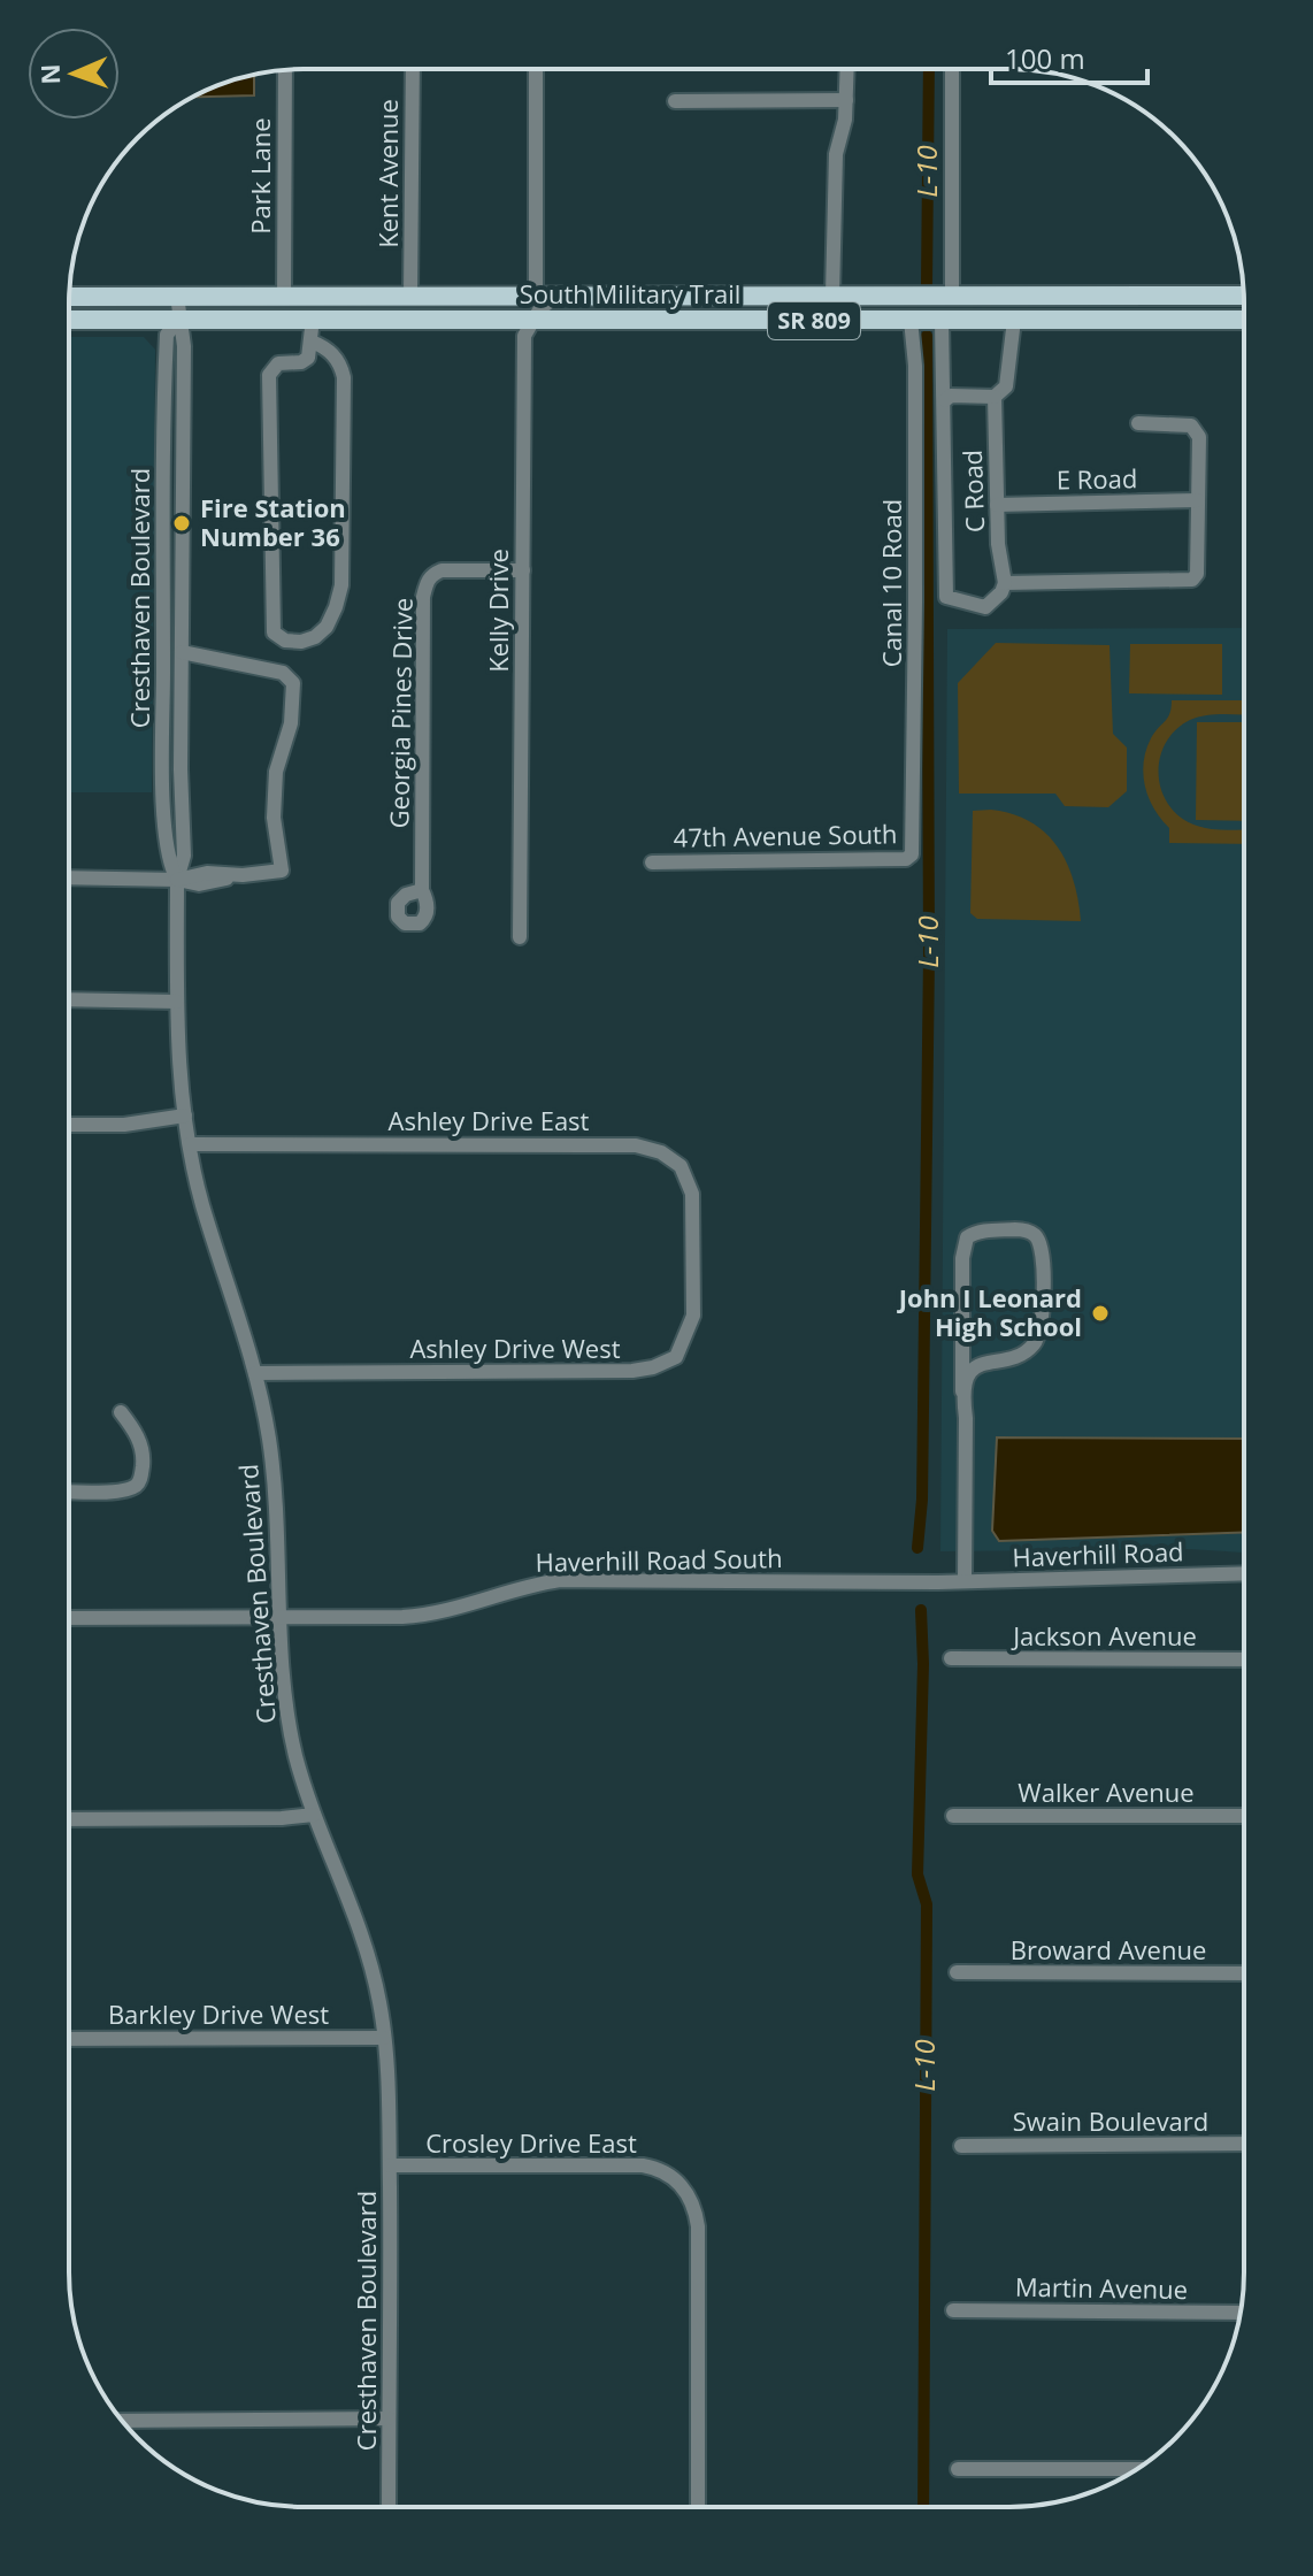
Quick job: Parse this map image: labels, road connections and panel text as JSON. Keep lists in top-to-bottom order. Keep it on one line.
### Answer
{"streets":{"main road":["South Military Trail","SR 809"],"street":["Kent Avenue","Park Lane","E Road","C Road","Canal 10 Road","Cresthaven Boulevard","Kelly Drive","Georgia Pines Drive","47th Avenue South","Ashley Drive East","Ashley Drive West","Haverhill Road","Haverhill Road South","Jackson Avenue","Walker Avenue","Broward Avenue","Barkley Drive West","Swain Boulevard","Crosley Drive East","Martin Avenue"]},"crossings":[["Kent Avenue","South Military Trail"],["Park Lane","South Military Trail"],["South Military Trail","Canal 10 Road"],["South Military Trail","Cresthaven Boulevard"],["South Military Trail","Kelly Drive"],["E Road","C Road"],["Canal 10 Road","47th Avenue South"],["Cresthaven Boulevard","Ashley Drive East"],["Cresthaven Boulevard","Ashley Drive West"],["Cresthaven Boulevard","Haverhill Road South"],["Cresthaven Boulevard","Barkley Drive West"],["Cresthaven Boulevard","Crosley Drive East"],["Kelly Drive","Georgia Pines Drive"],["Ashley Drive East","Ashley Drive West"],["Haverhill Road","Haverhill Road South"]],"water":["L-10"],"places":["Fire Station Number 36","John I Leonard High School"],"scale_bar":"100 m","north":"left"}
